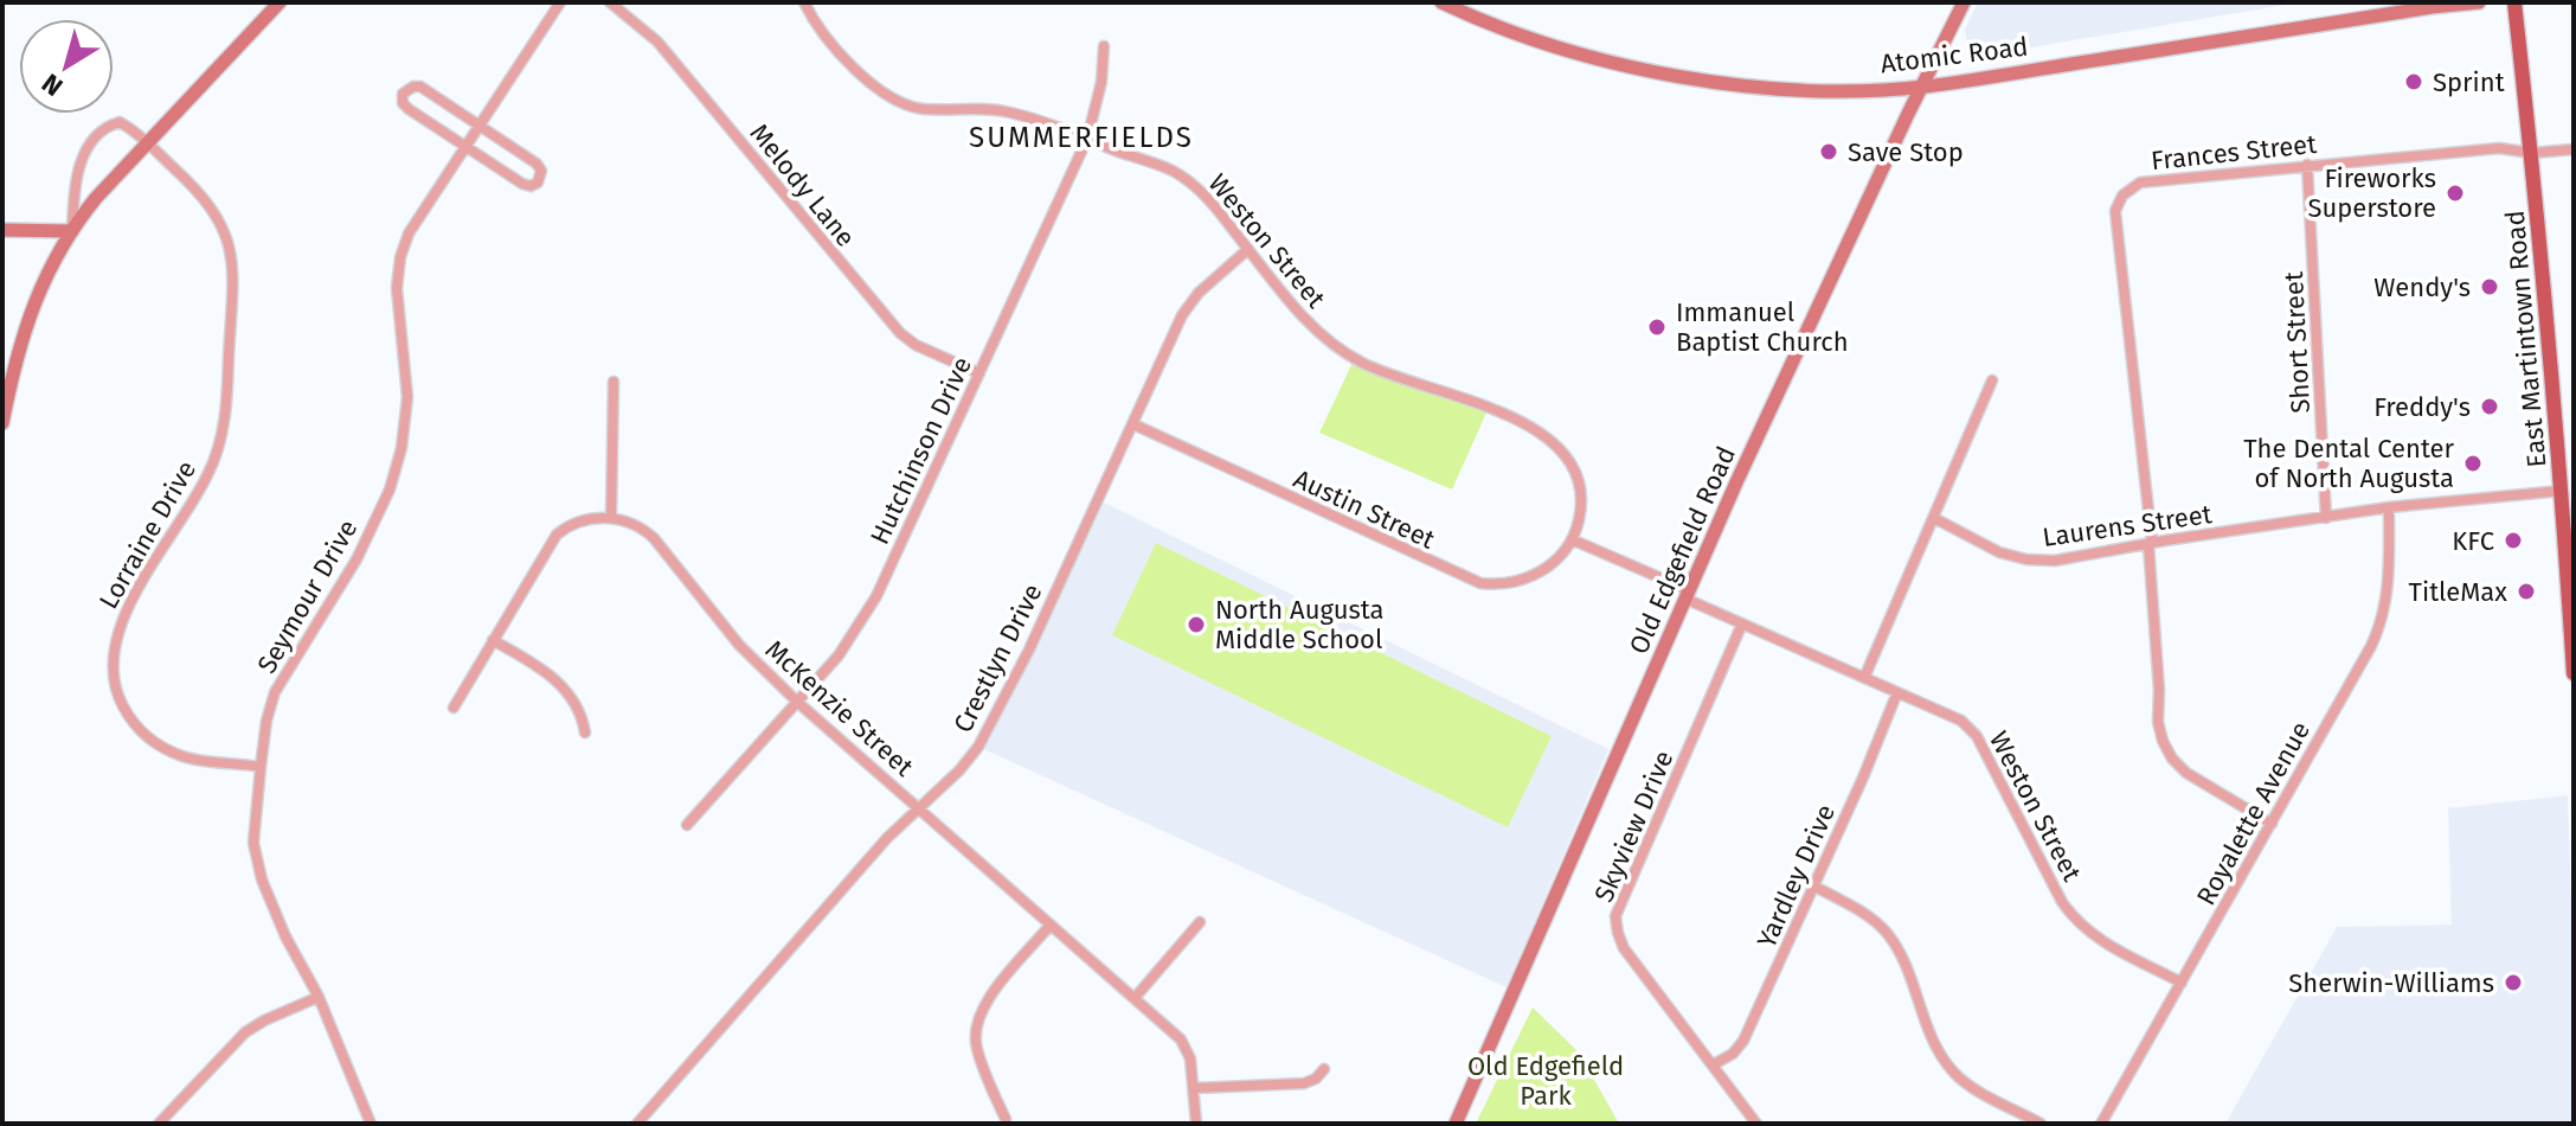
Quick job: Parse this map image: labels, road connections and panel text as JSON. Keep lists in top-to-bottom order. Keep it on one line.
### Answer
{"streets":{"main road":["East Martintown Road"],"street":["Atomic Road","Frances Street","Melody Lane","Weston Street","Short Street","Hutchinson Drive","Austin Street","Laurens Street","Lorraine Drive","Old Edgefield Road","Seymour Drive","Crestlyn Drive","McKenzie Street","Royalette Avenue","Skyview Drive","Yardley Drive"]},"crossings":[["Atomic Road","Old Edgefield Road"],["Frances Street","East Martintown Road"],["Frances Street","Short Street"],["Frances Street","Laurens Street"],["Frances Street","Royalette Avenue"],["Melody Lane","Hutchinson Drive"],["Weston Street","Hutchinson Drive"],["Weston Street","Austin Street"],["Weston Street","Old Edgefield Road"],["Weston Street","Crestlyn Drive"],["Weston Street","Royalette Avenue"],["Weston Street","Skyview Drive"],["Weston Street","Yardley Drive"],["East Martintown Road","Laurens Street"],["Short Street","Laurens Street"],["Hutchinson Drive","McKenzie Street"],["Austin Street","Crestlyn Drive"],["Laurens Street","Royalette Avenue"],["Lorraine Drive","Seymour Drive"],["Crestlyn Drive","McKenzie Street"],["Skyview Drive","Yardley Drive"]],"districts":["SUMMERFIELDS"],"parks":["Old Edgefield Park"],"places":["Sprint","Save Stop","Fireworks Superstore","Wendy's","Immanuel Baptist Church","Freddy's","The Dental Center of North Augusta","KFC","TitleMax","North Augusta Middle School","Sherwin-Williams"],"north":"bottom left"}
